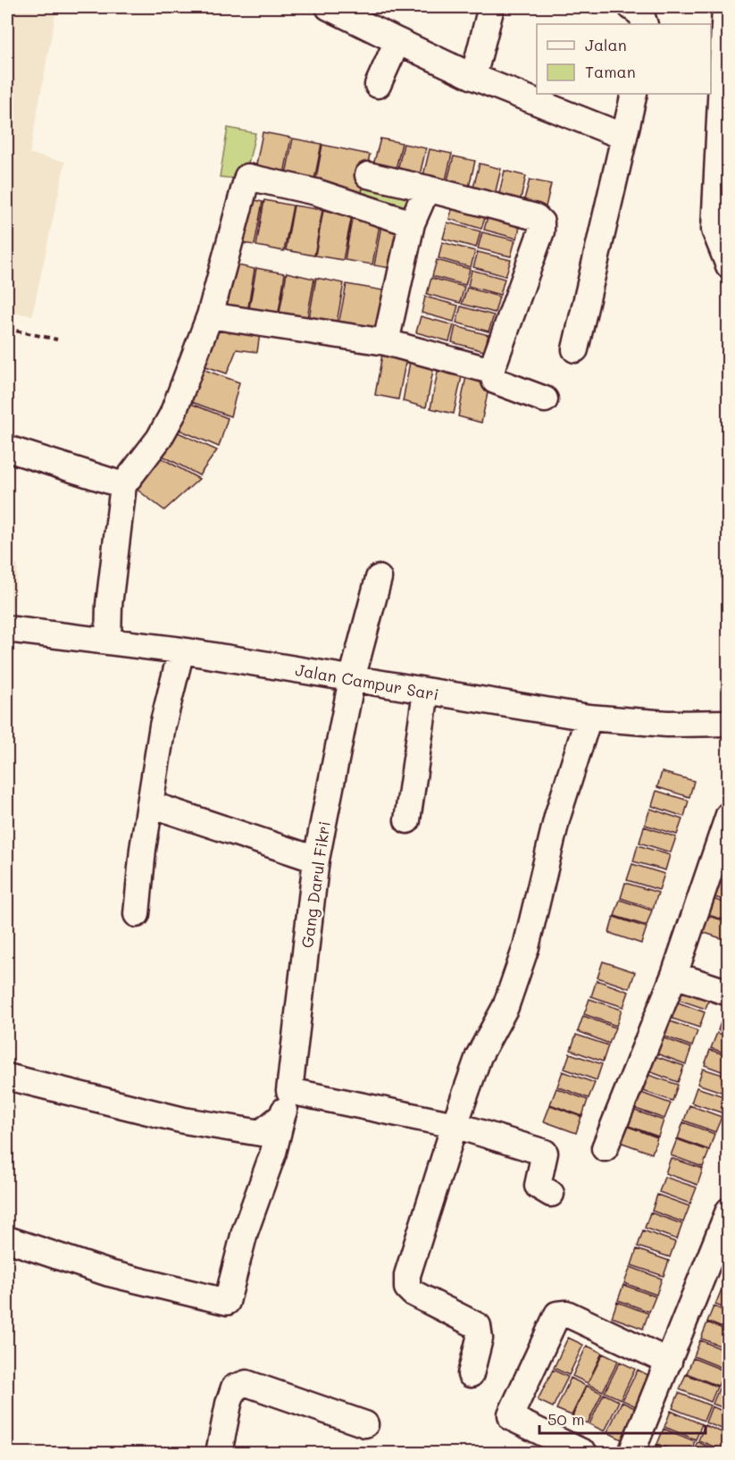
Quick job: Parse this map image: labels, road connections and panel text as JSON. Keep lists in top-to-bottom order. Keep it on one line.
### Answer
{"streets":{"street":["Jalan Campur Sari","Gang Darul Fikri"]},"crossings":[["Jalan Campur Sari","Gang Darul Fikri"]],"legend":["Jalan","Taman"],"scale_bar":"50 m"}
